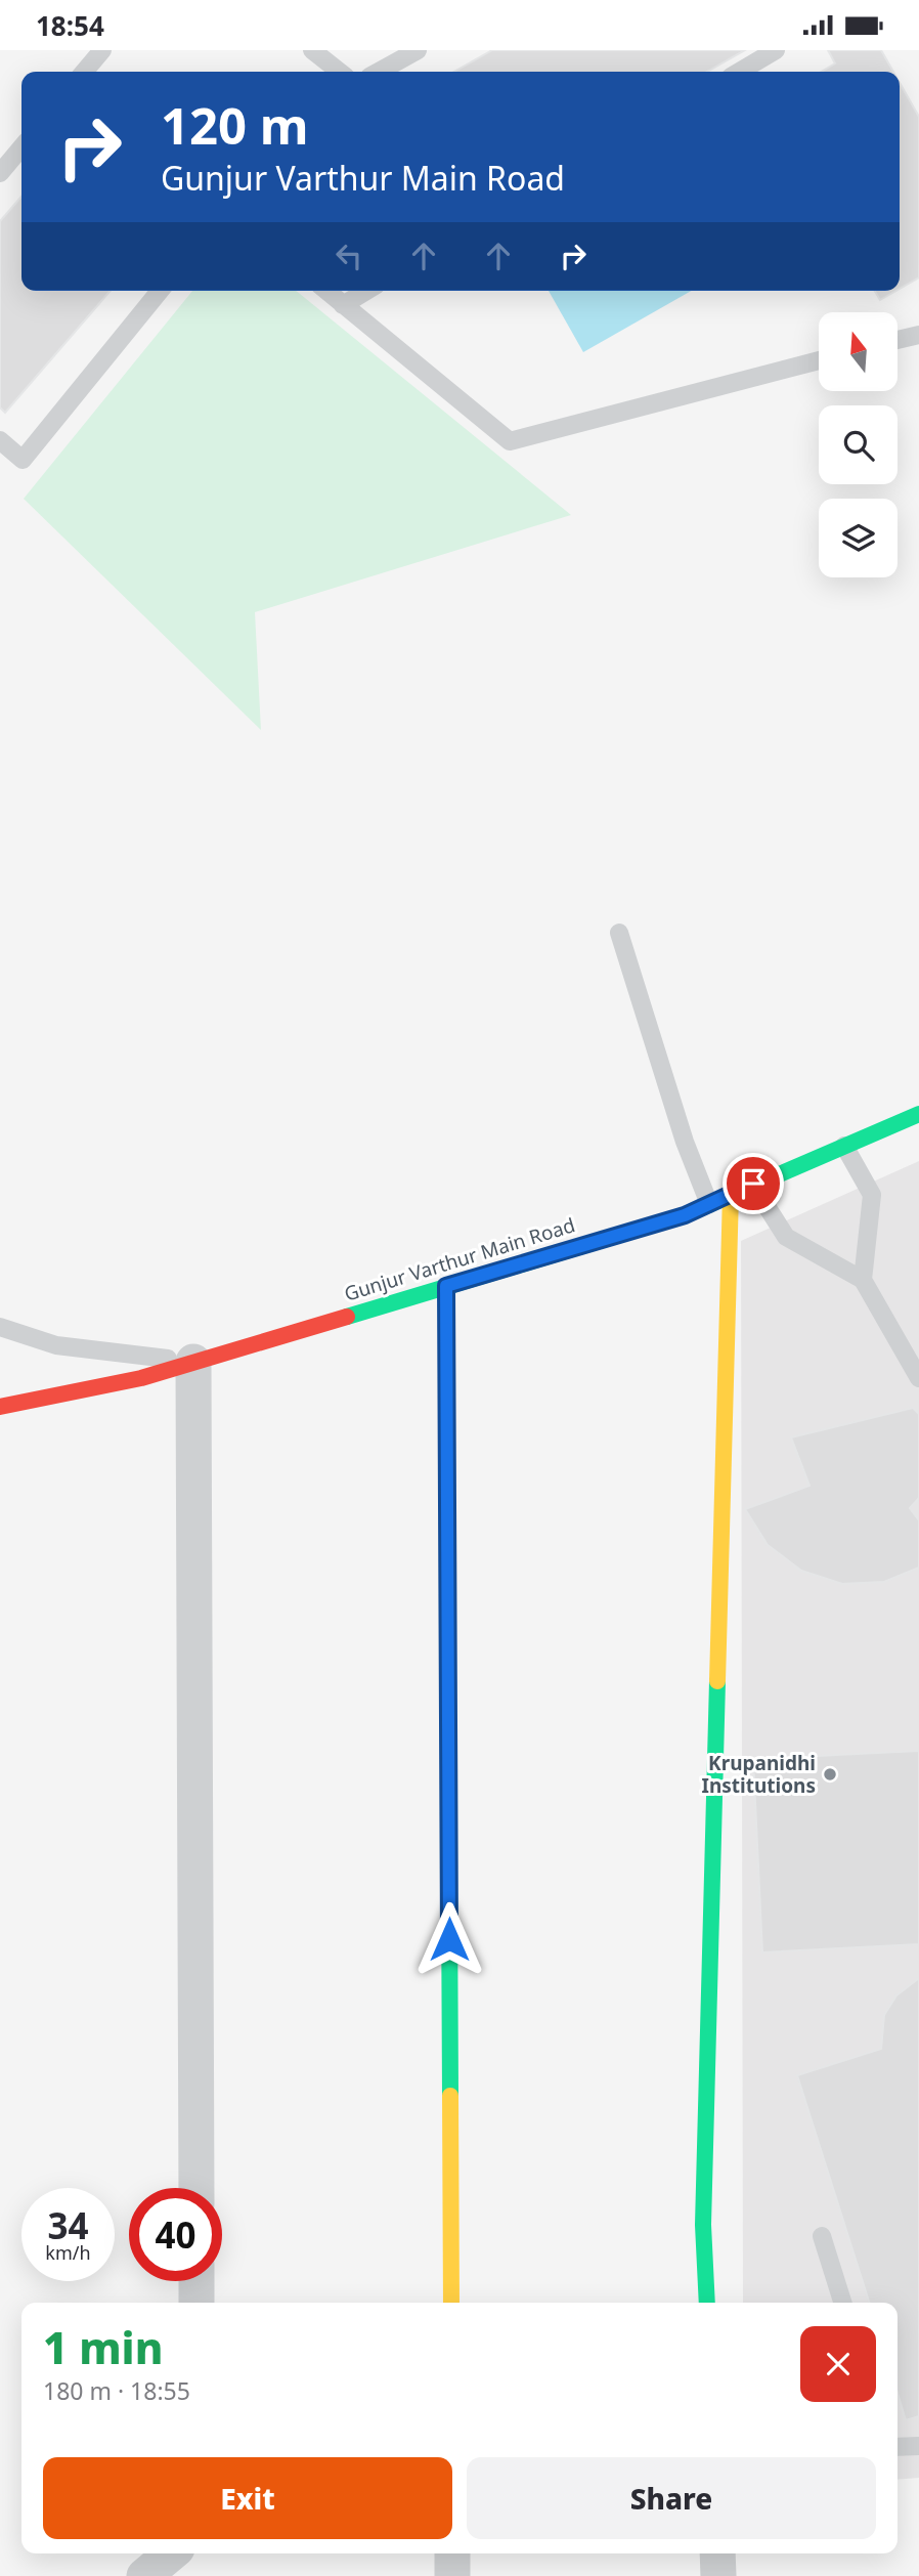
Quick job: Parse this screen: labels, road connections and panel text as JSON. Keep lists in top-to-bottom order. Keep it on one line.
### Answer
{"streets":{"street":["Gunjur Varthur Main Road"]},"places":["Krupanidhi Institutions"],"north":"top","page":{"status":"18:54","turn":["120 m","Gunjur Varthur Main Road"],"speed":"34 km/h","limit":"40","heading":["1 min","180 m · 18:55"],"buttons":["Exit","Share"]}}
